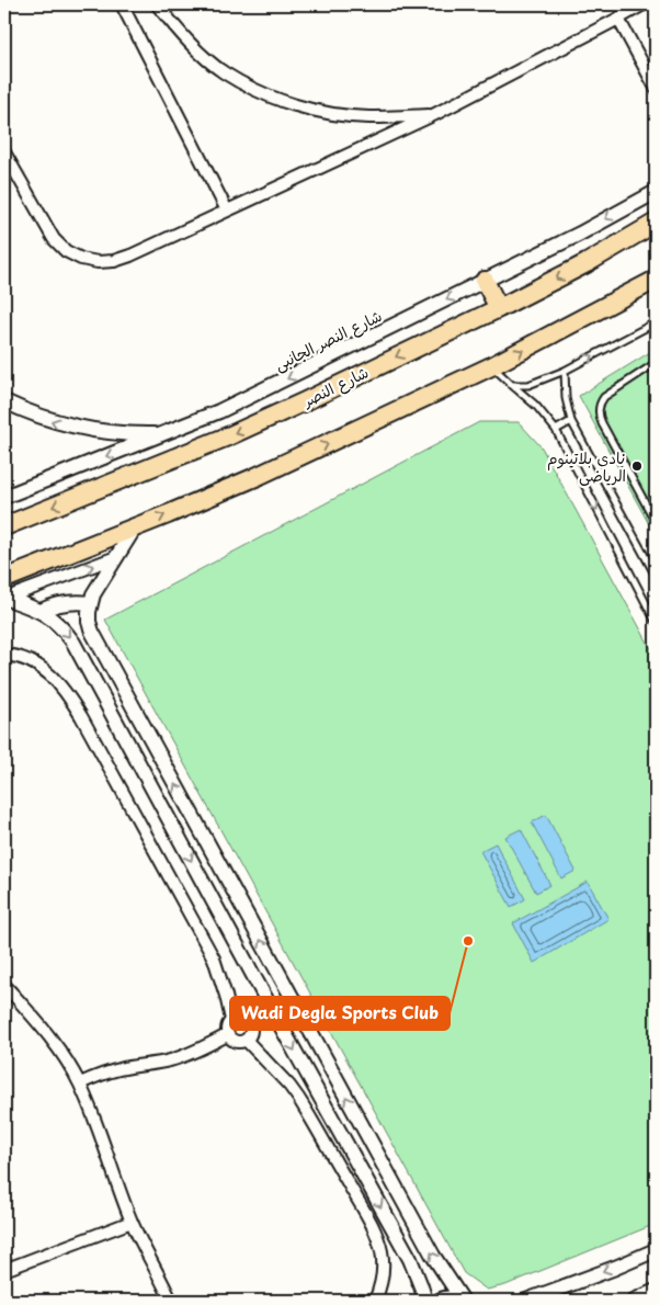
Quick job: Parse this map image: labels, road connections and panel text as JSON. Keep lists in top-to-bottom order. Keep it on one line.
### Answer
{"streets":{"main road":["شارع النصر"],"street":["شارع النصر الجانبى"]},"one_way":["شارع النصر الجانبى"],"places":["نادى بلاتينوم الرياضى","Wadi Degla Sports Club"]}
